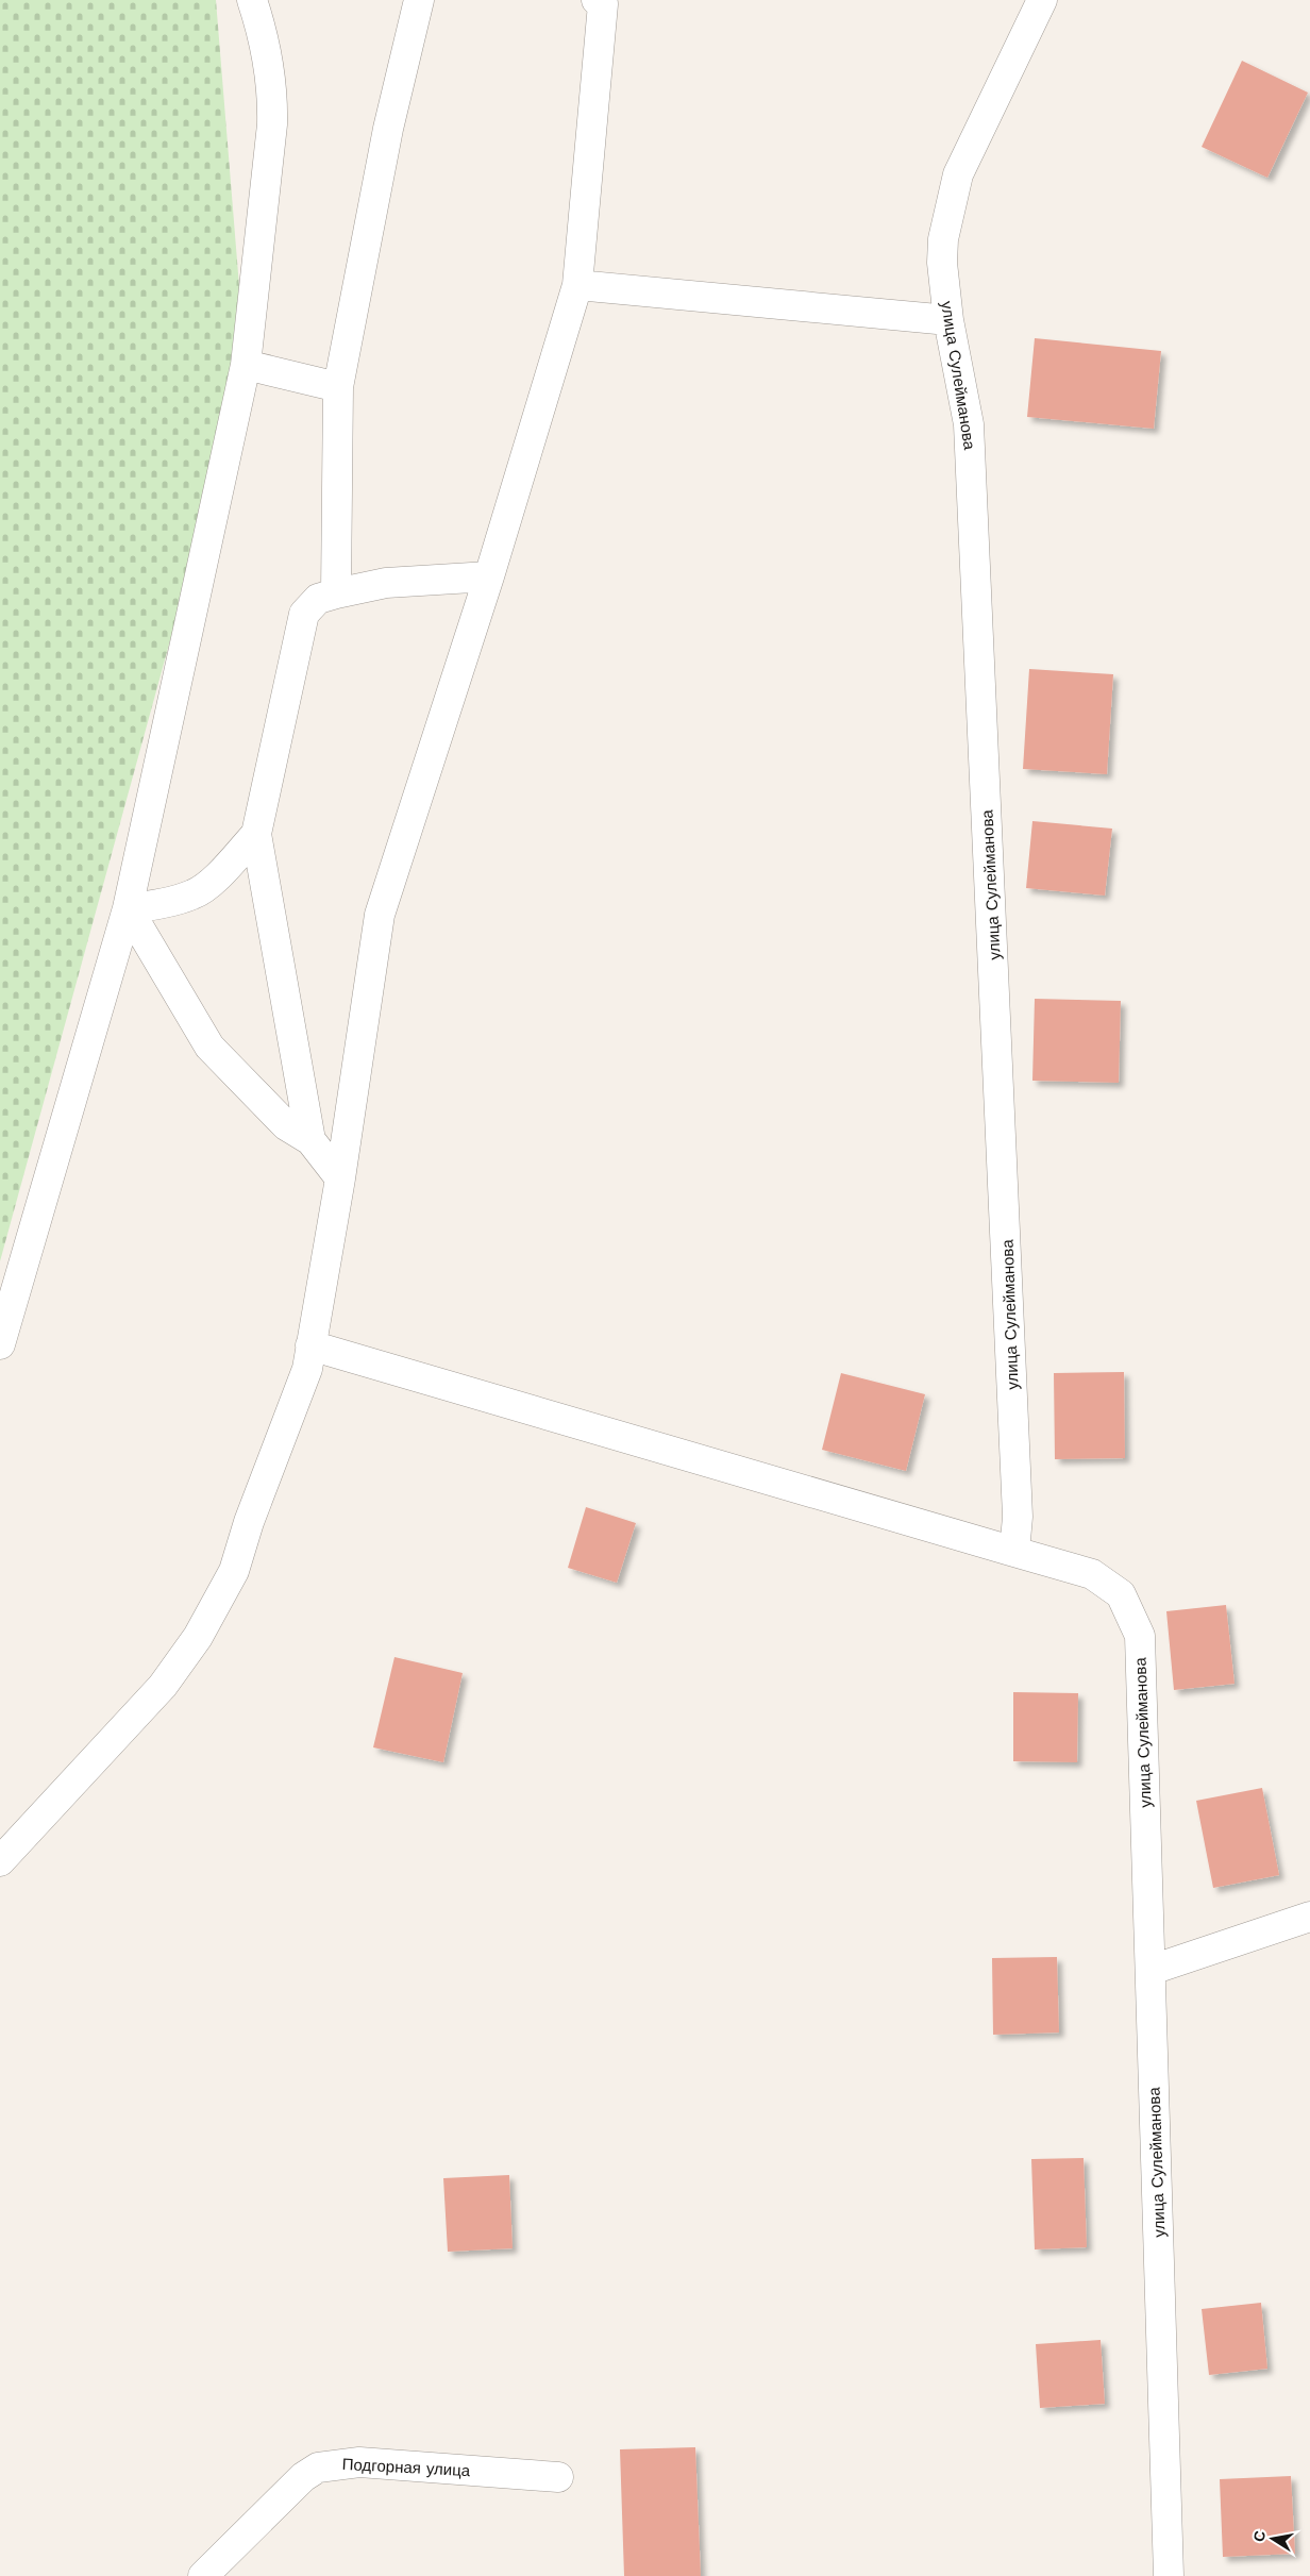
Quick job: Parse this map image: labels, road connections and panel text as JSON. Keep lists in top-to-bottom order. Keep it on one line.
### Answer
{"streets":{"street":["улица Сулейманова","Подгорная улица"]},"north":"left"}
